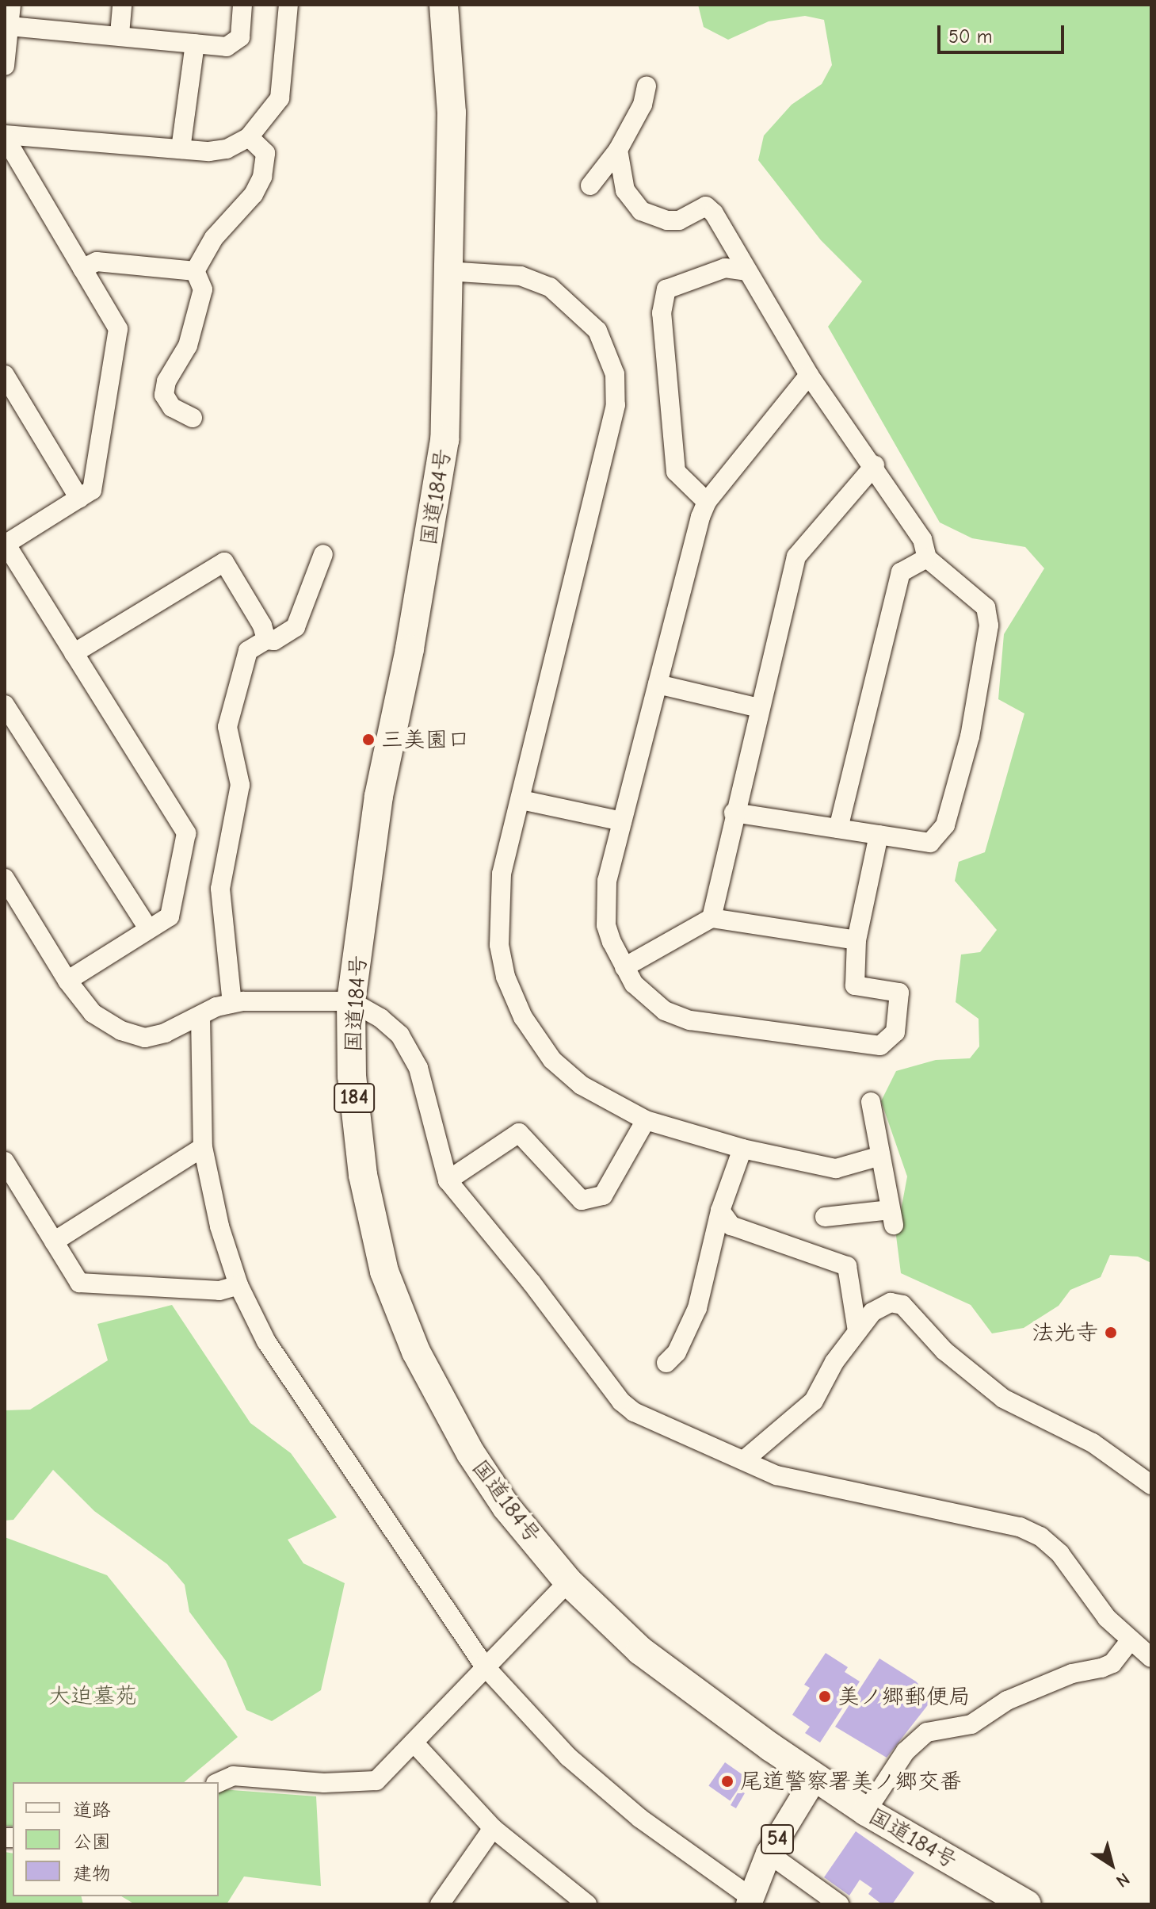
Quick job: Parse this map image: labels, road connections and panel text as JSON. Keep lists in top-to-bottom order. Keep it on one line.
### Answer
{"streets":{"highway":["国道184号","184"],"main road":["54"]},"crossings":[["国道184号","54"]],"parks":["大迫墓苑"],"places":["三美園口","法光寺","美ノ郷郵便局","尾道警察署美ノ郷交番"],"legend":["道路","公園","建物"],"scale_bar":"50 m","north":"bottom right"}
